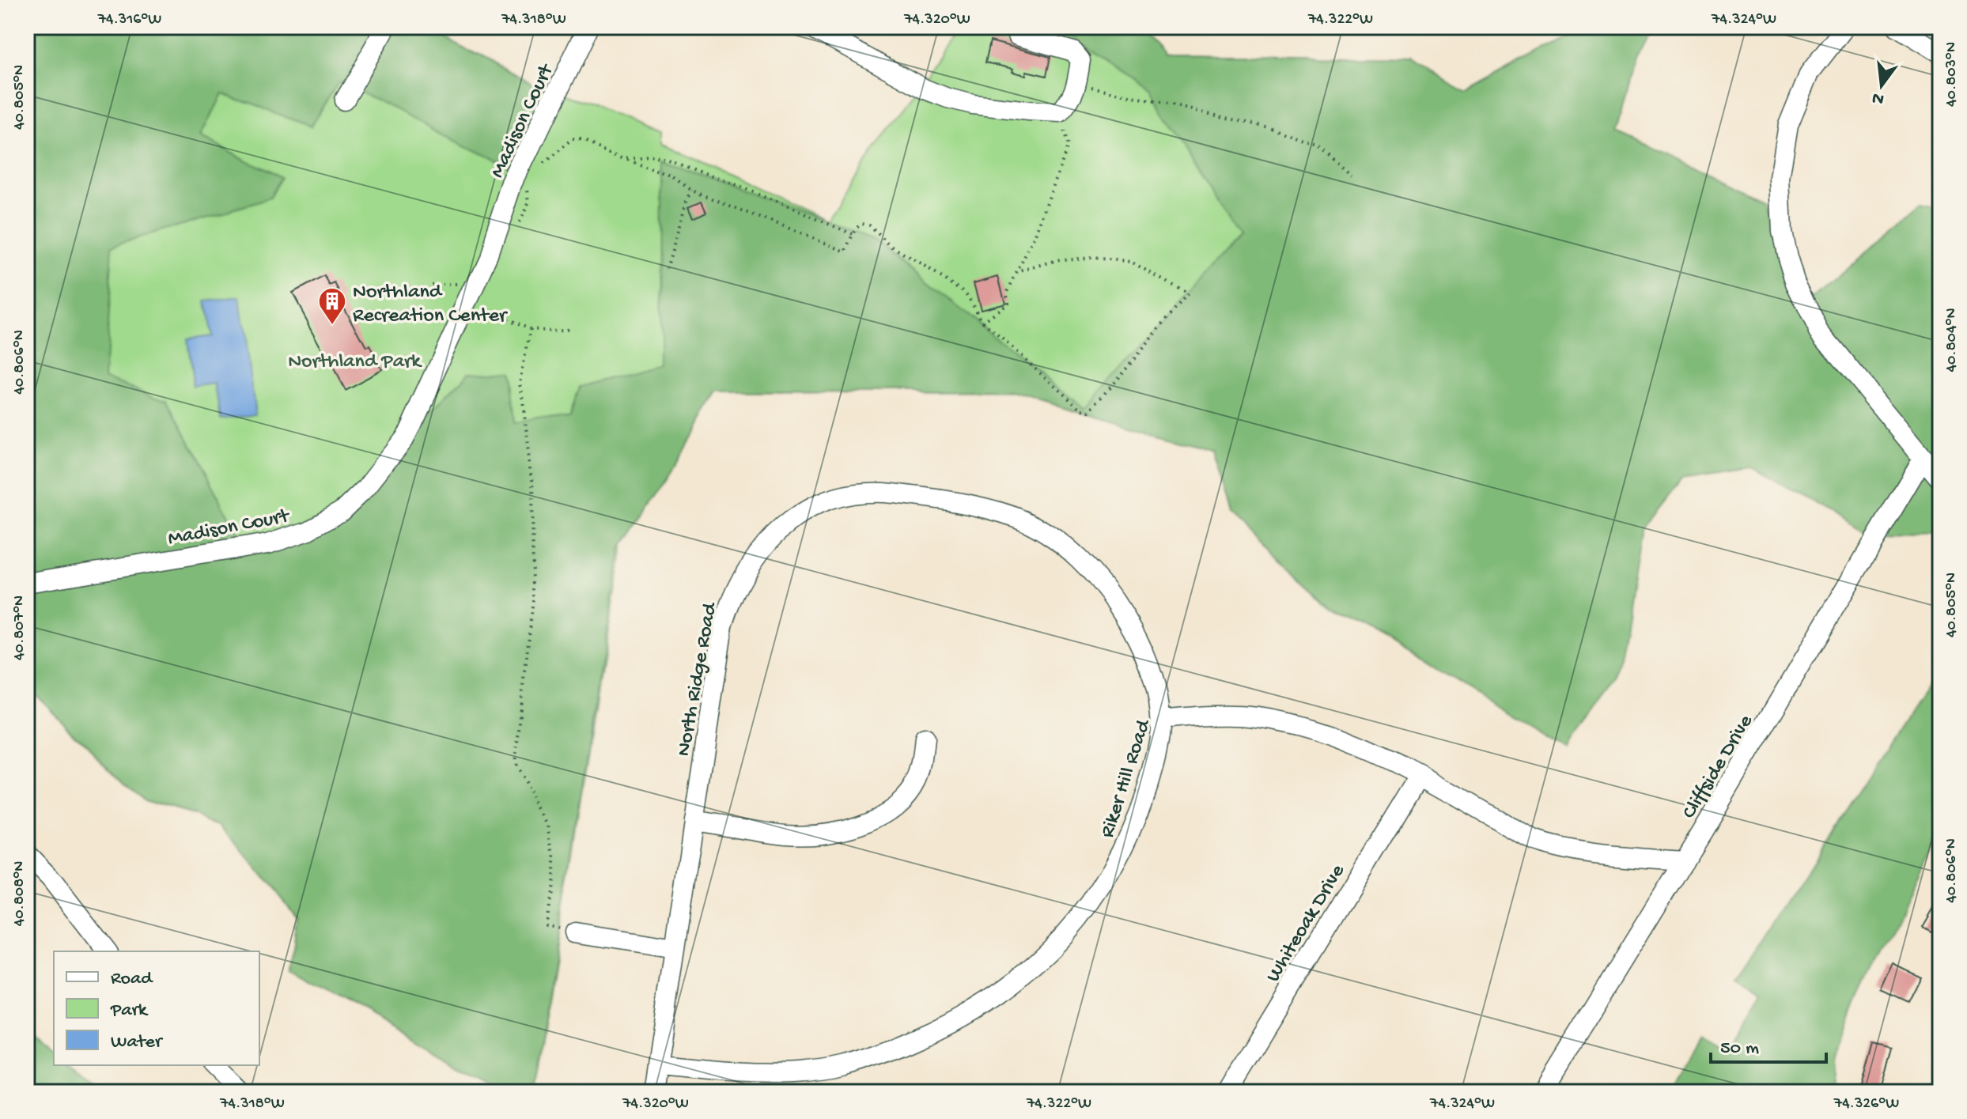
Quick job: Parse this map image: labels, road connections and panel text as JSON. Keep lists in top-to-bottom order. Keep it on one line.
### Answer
{"streets":{"street":["Madison Court","North Ridge Road","Cliffside Drive","Riker Hill Road","Whiteoak Drive"]},"crossings":[["North Ridge Road","Riker Hill Road"],["Cliffside Drive","Riker Hill Road"],["Riker Hill Road","Whiteoak Drive"]],"parks":["Northland Park"],"places":{"building":["Northland Recreation Center"]},"legend":["Road","Park","Water"],"scale_bar":"50 m","north":"bottom","coordinates":["74.316°W","74.318°W","74.320°W","74.322°W","74.324°W","40.803°N","40.805°N","40.804°N","40.806°N","40.807°N","40.808°N","74.326°W"]}
